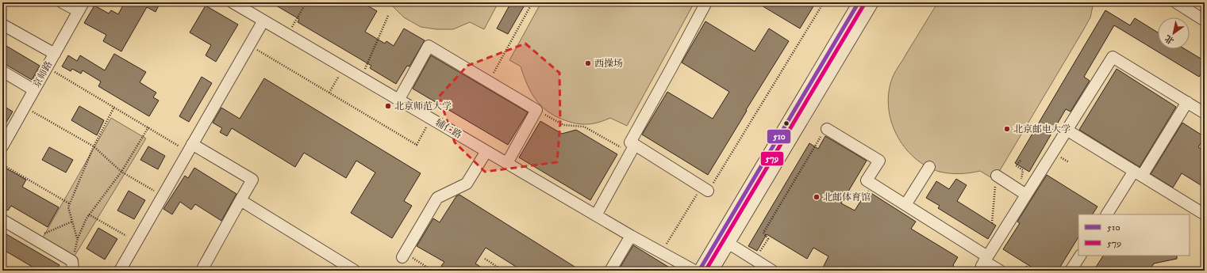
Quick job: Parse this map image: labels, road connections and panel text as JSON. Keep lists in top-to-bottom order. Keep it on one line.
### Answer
{"streets":{"street":["京师路","辅仁路"]},"places":["西操场","北京师范大学","北京邮电大学","北邮体育馆"],"lines":["transit line 510","transit line 579"],"legend":["510","579"],"north":"bottom left"}
